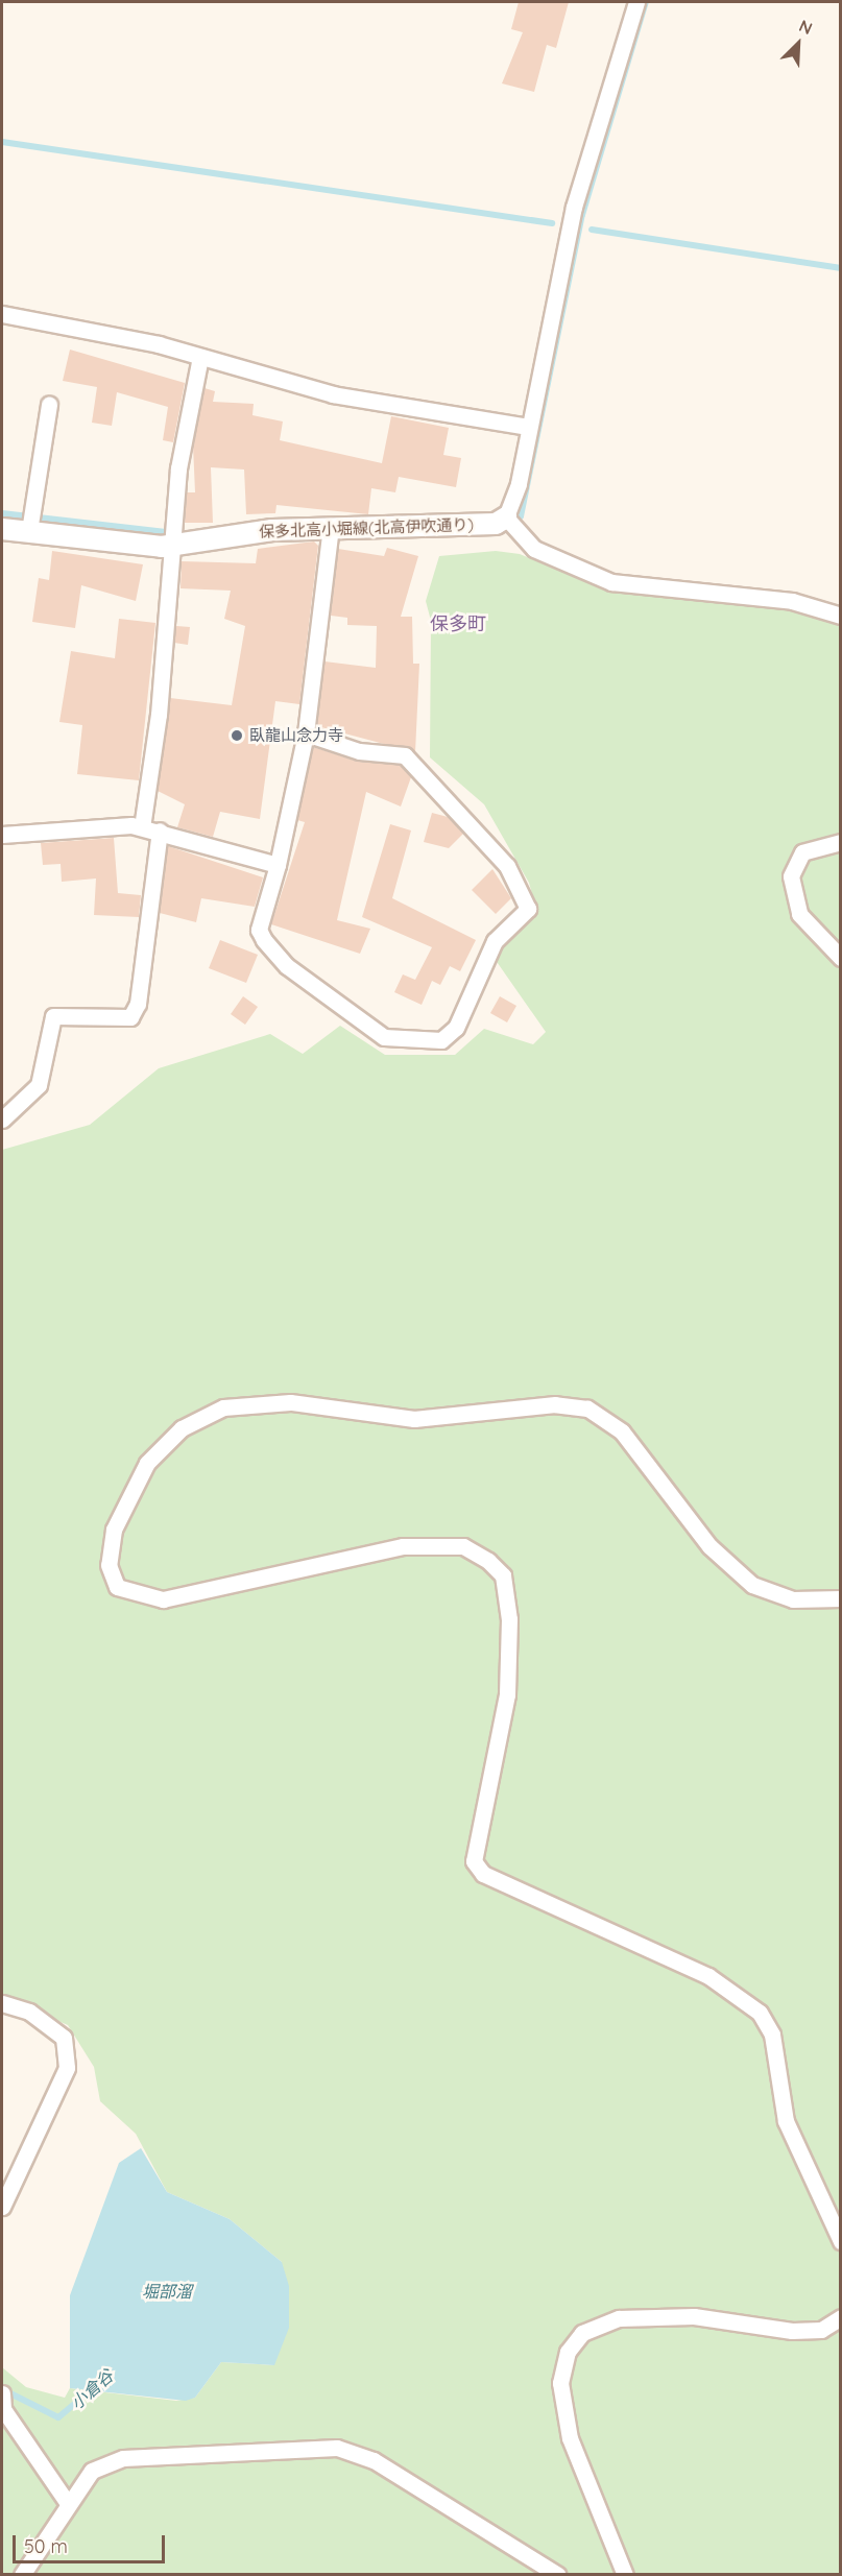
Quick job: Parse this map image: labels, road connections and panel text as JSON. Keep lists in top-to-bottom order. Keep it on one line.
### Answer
{"streets":{"street":["保多北高小堀線(北高伊吹通り)"]},"districts":["保多町"],"water":["堀部溜","小倉谷"],"places":["臥龍山念力寺"],"scale_bar":"50 m","north":"top right"}
